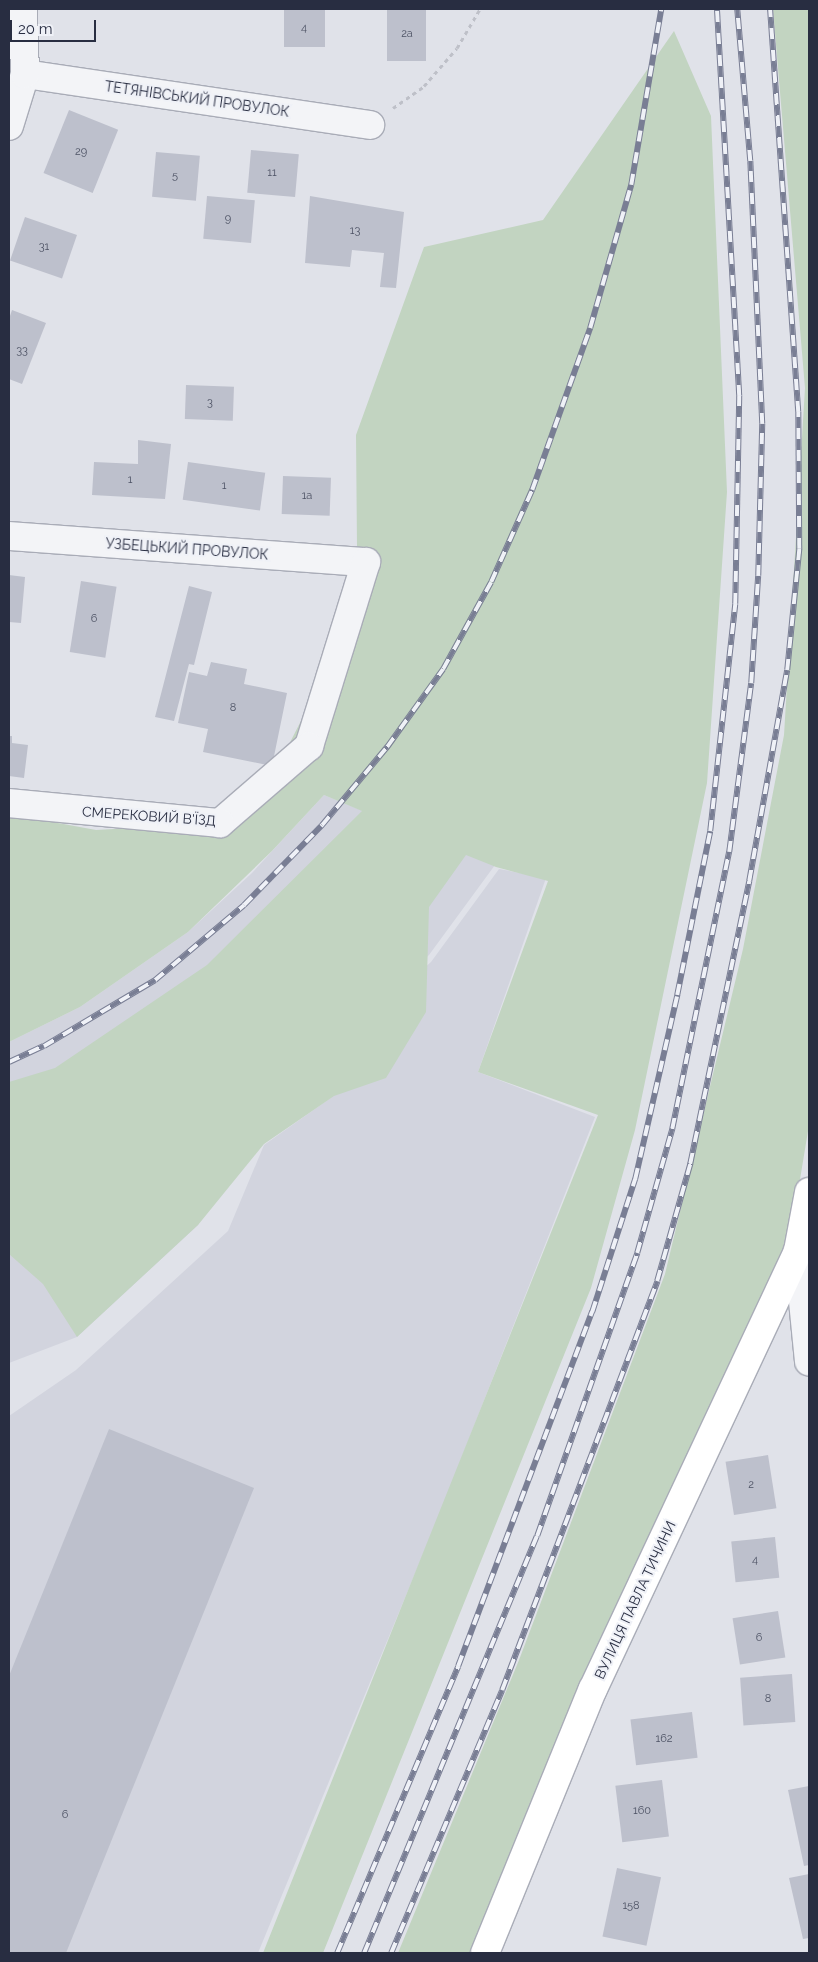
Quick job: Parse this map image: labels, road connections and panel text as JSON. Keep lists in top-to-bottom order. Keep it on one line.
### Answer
{"streets":{"main road":["ВУЛИЦЯ ПАВЛА ТИЧИНИ"],"street":["ТЕТЯНІВСЬКИЙ ПРОВУЛОК","УЗБЕЦЬКИЙ ПРОВУЛОК","СМЕРЕКОВИЙ В'ЇЗД"]},"crossings":[["УЗБЕЦЬКИЙ ПРОВУЛОК","СМЕРЕКОВИЙ В'ЇЗД"]],"house_numbers":["4","2а","29","11","5","9","13","31","33","3","1","1","1а","6","8","2","4","6","8","162","160","6","158"],"scale_bar":"20 m"}
